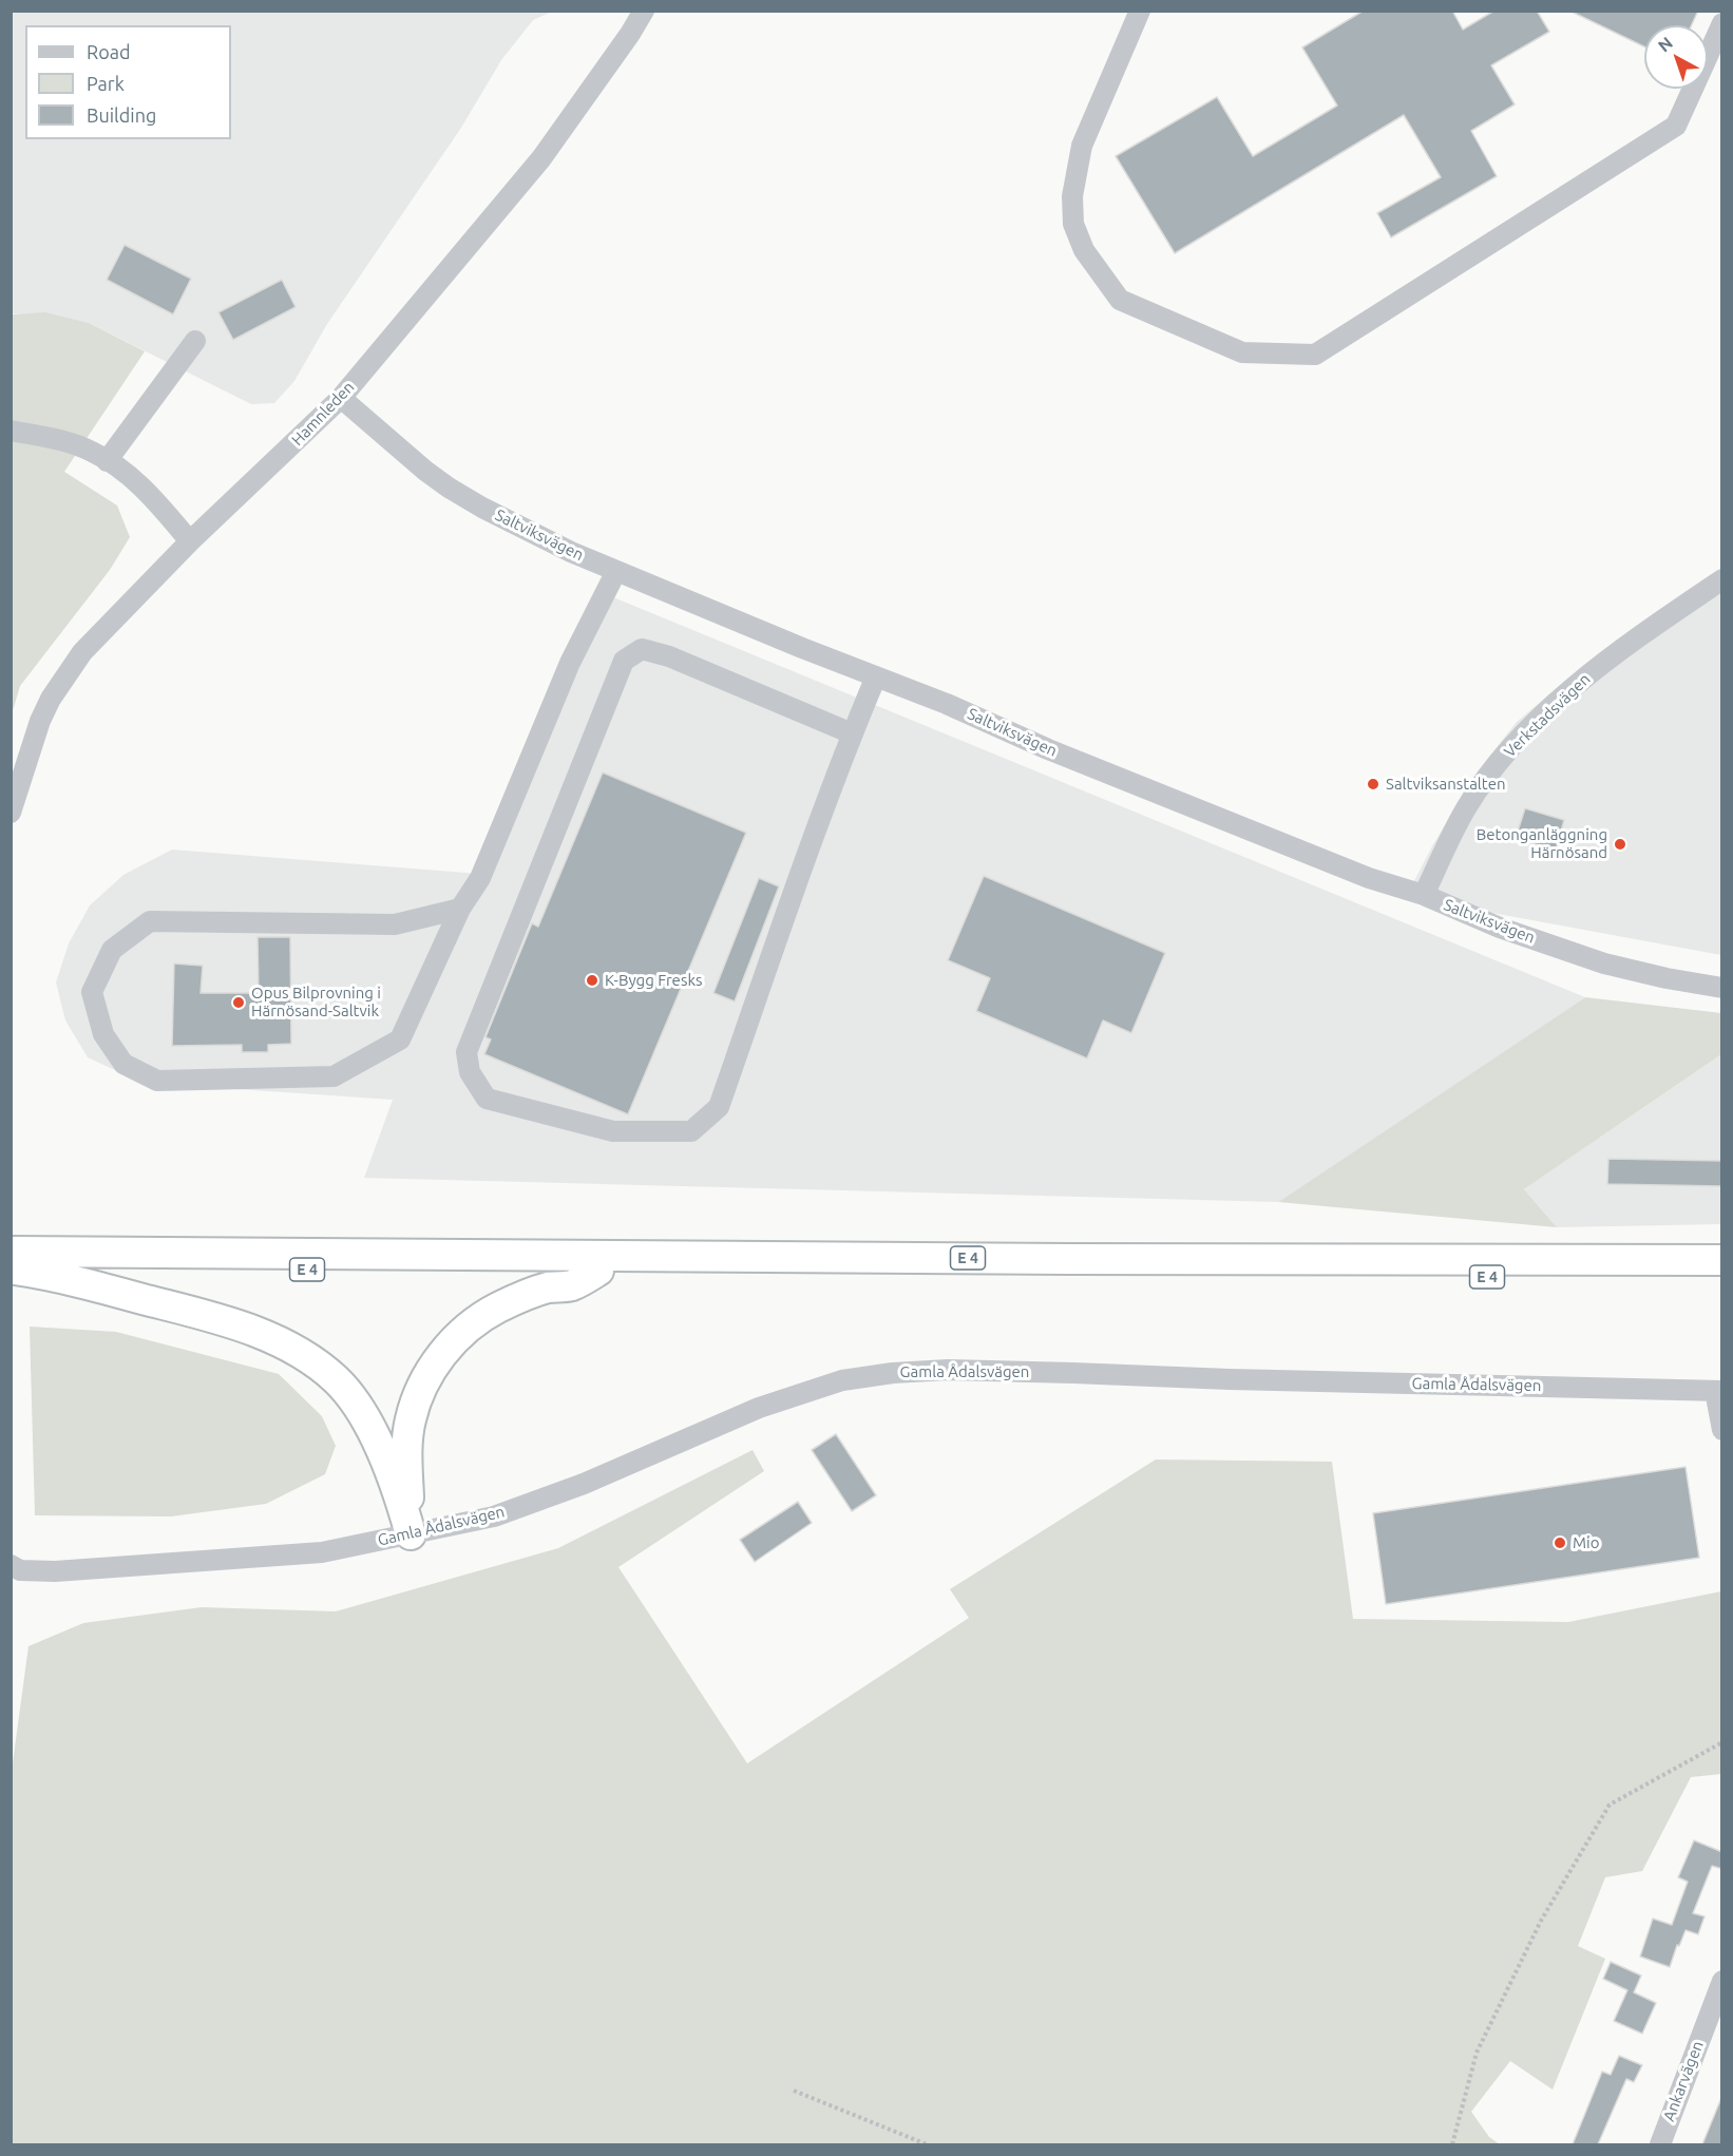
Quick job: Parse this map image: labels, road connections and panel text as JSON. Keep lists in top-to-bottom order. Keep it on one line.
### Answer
{"streets":{"highway":["E 4"],"street":["Hamnleden","Saltviksvägen","Verkstadsvägen","Gamla Ådalsvägen","Ankarvägen"]},"crossings":[["Hamnleden","Saltviksvägen"],["Saltviksvägen","Verkstadsvägen"],["E 4","Gamla Ådalsvägen"]],"places":["Saltviksanstalten","Betonganläggning Härnösand","K-Bygg Fresks","Opus Bilprovning i Härnösand-Saltvik","Mio"],"legend":["Road","Park","Building"],"north":"top left"}
